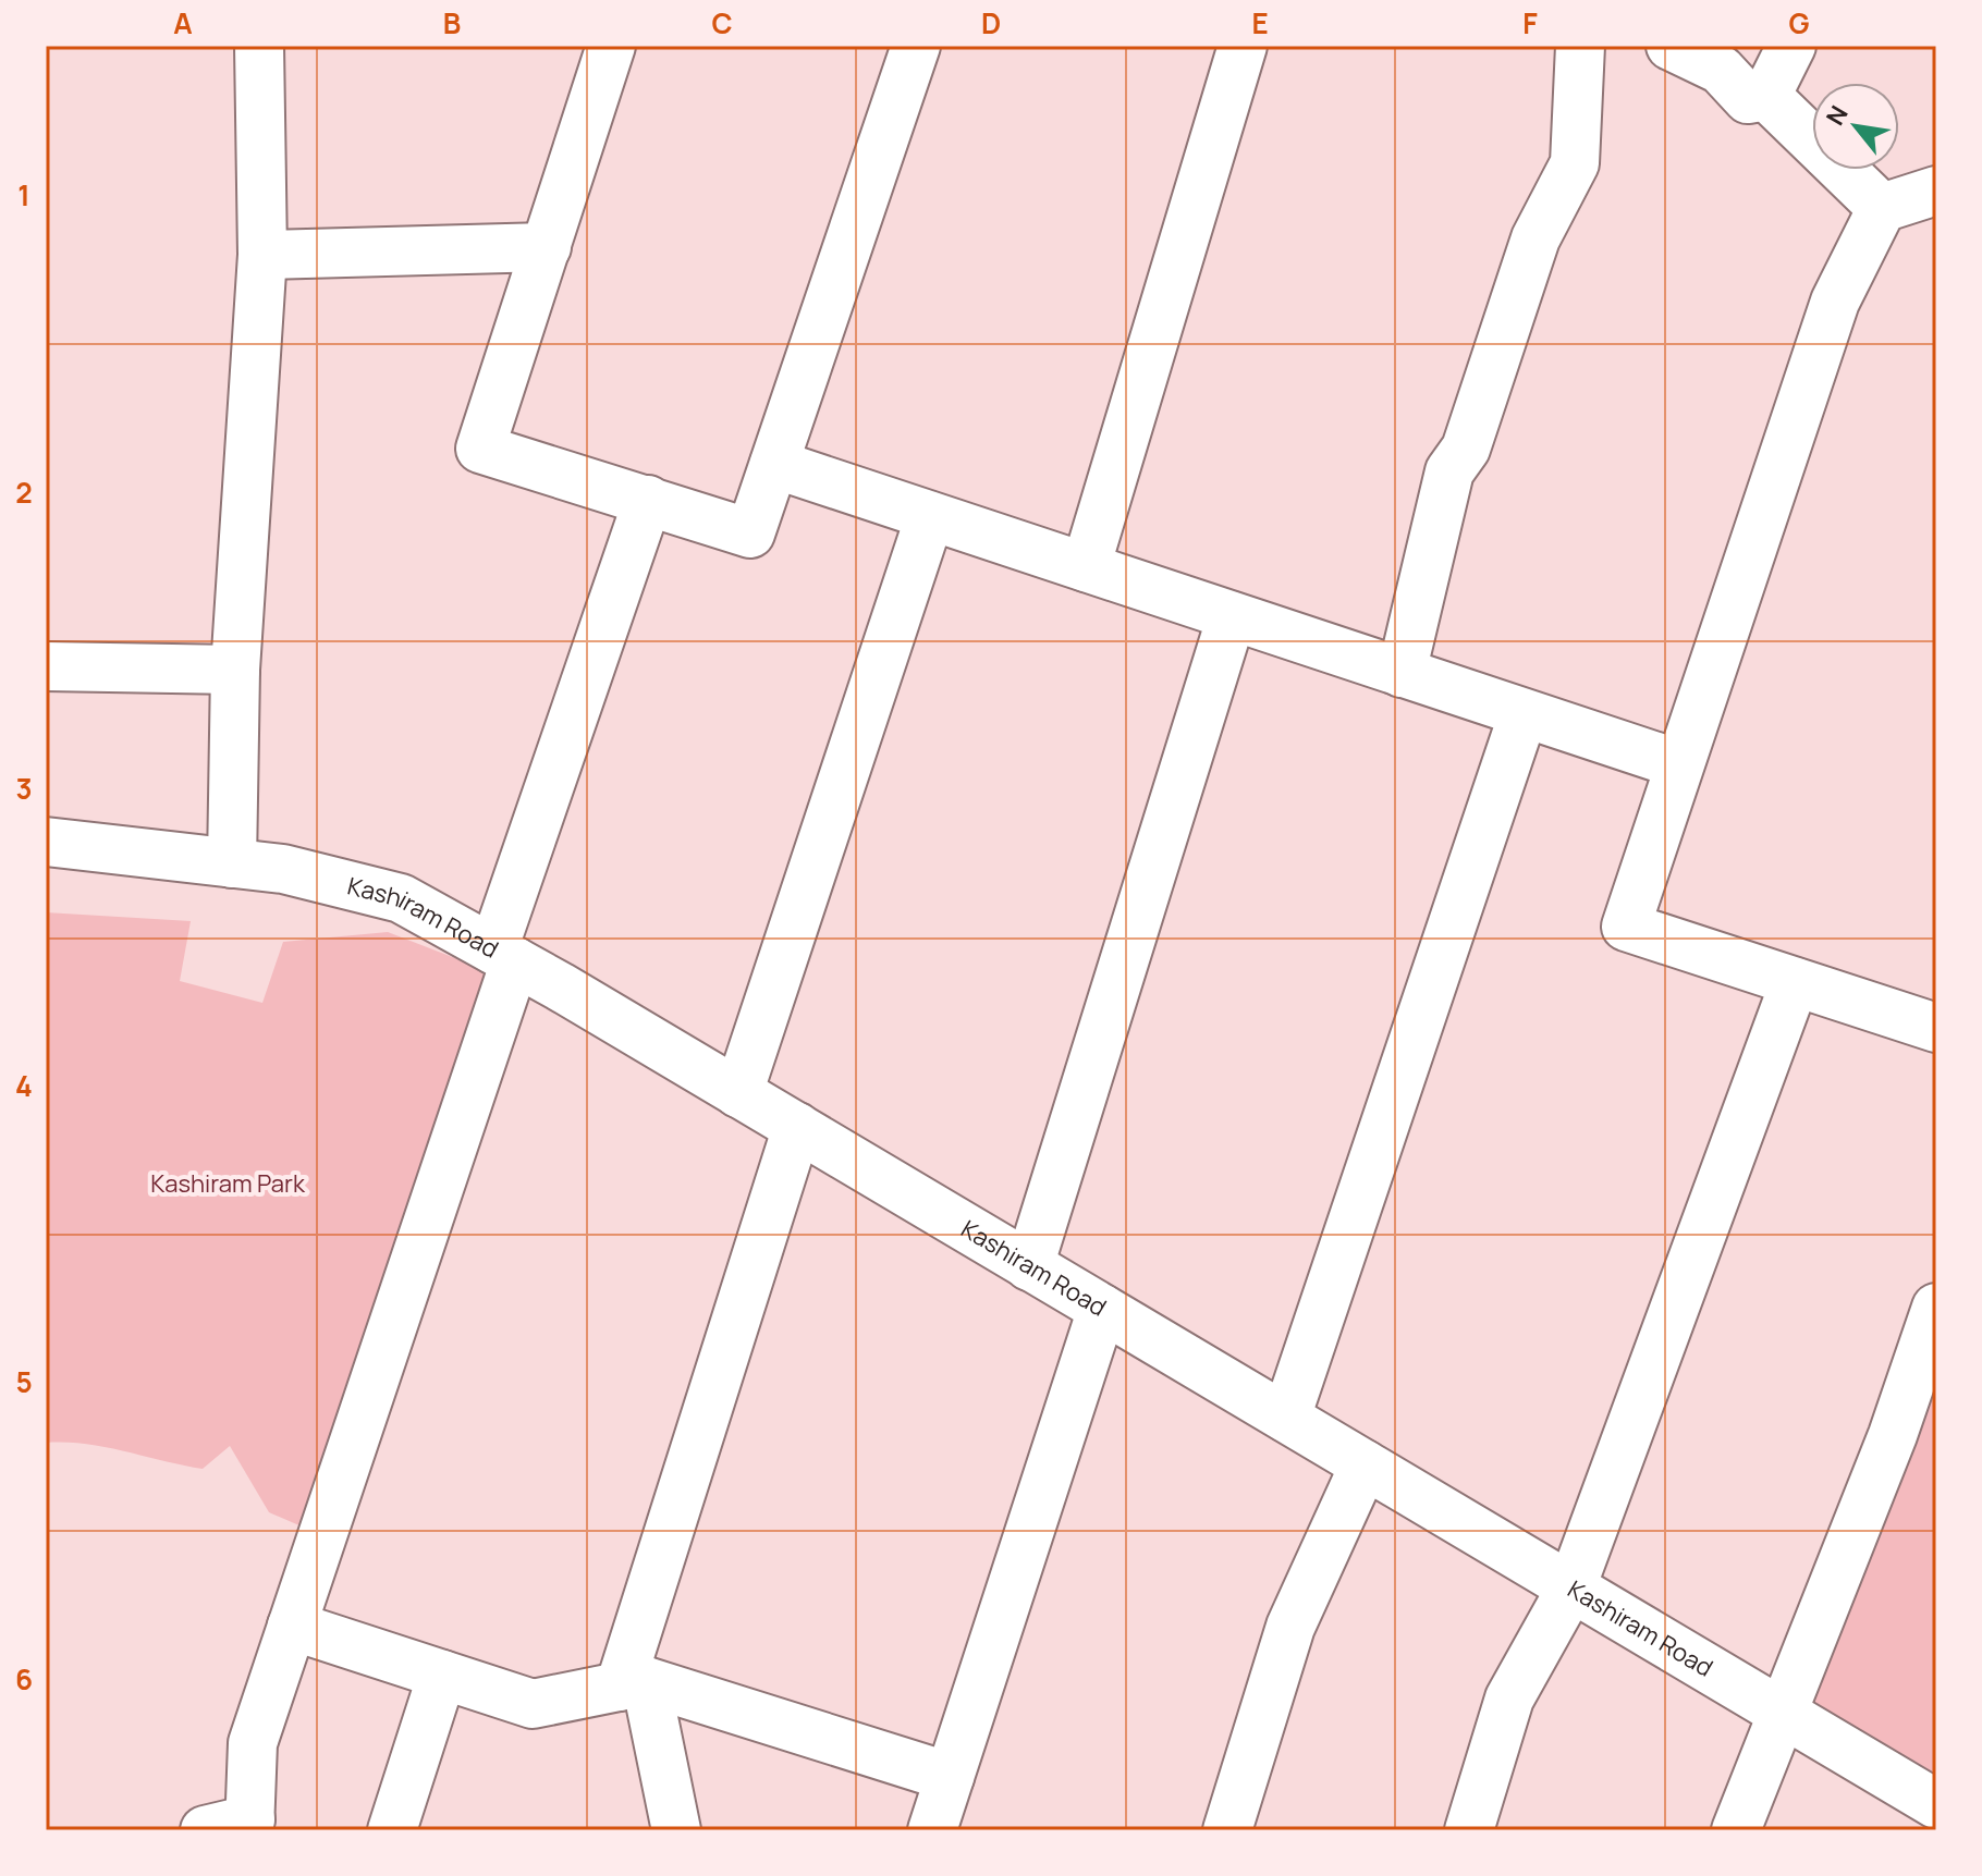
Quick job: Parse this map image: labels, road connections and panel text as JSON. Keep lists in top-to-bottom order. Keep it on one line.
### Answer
{"streets":{"street":["Kashiram Road"]},"parks":["Kashiram Park"],"north":"top left","grid":{"columns":["A","B","C","D","E","F","G"],"rows":["1","2","3","4","5","6"]}}
